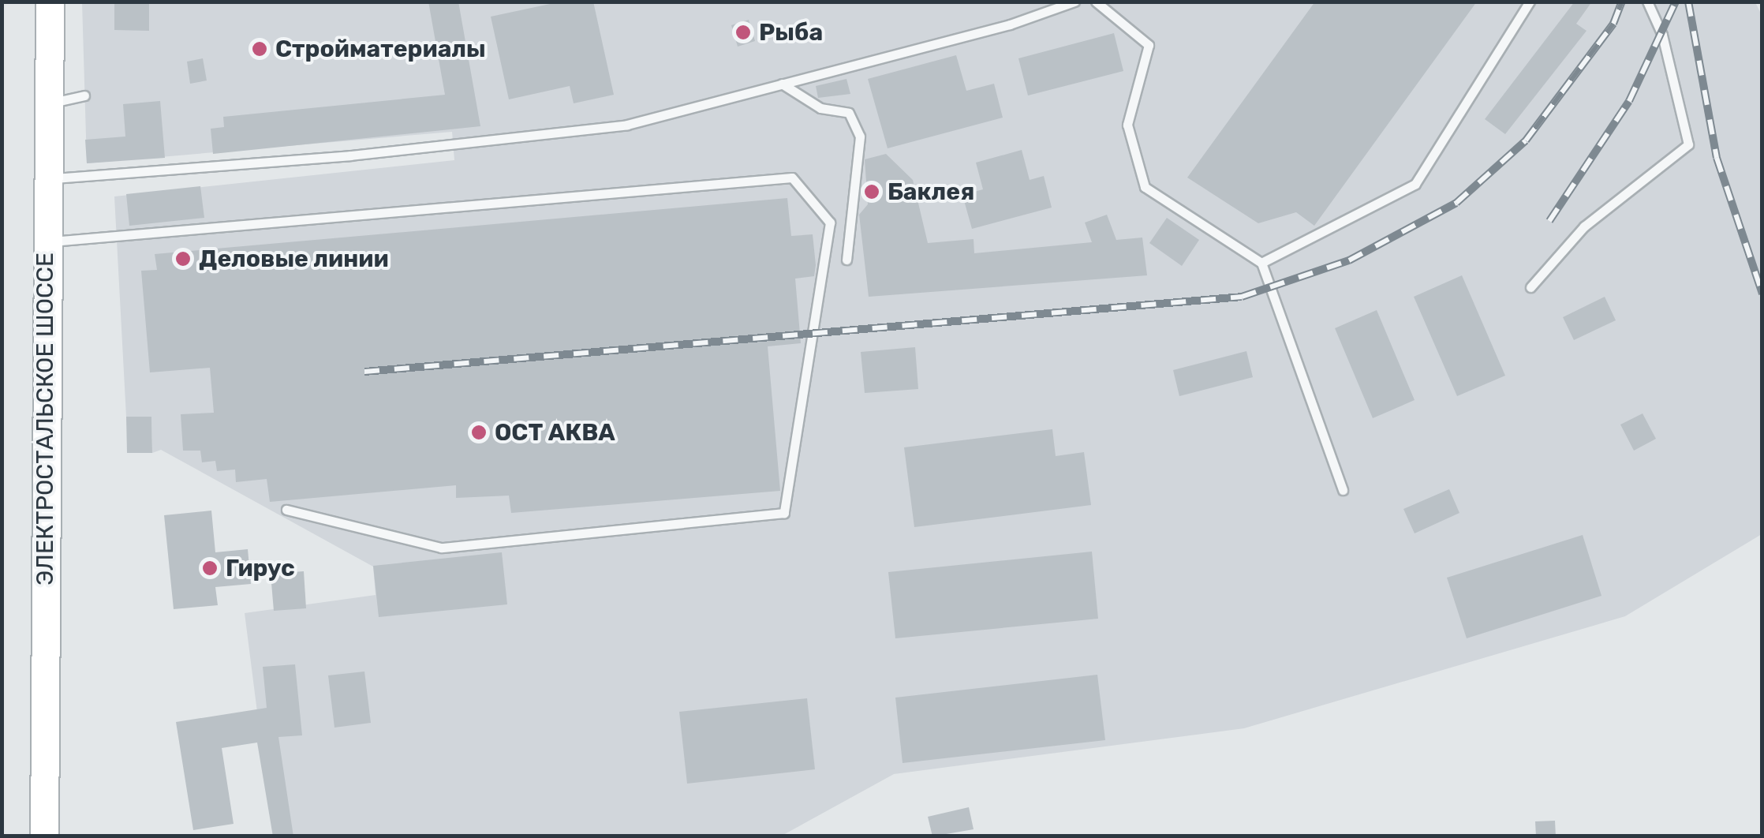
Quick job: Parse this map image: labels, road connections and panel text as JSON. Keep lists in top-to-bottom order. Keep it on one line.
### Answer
{"streets":{"main road":["ЭЛЕКТРОСТАЛЬСКОЕ ШОССЕ"]},"places":["Рыба","Стройматериалы","Баклея","Деловые линии","ОСТ АКВА","Гирус"]}
